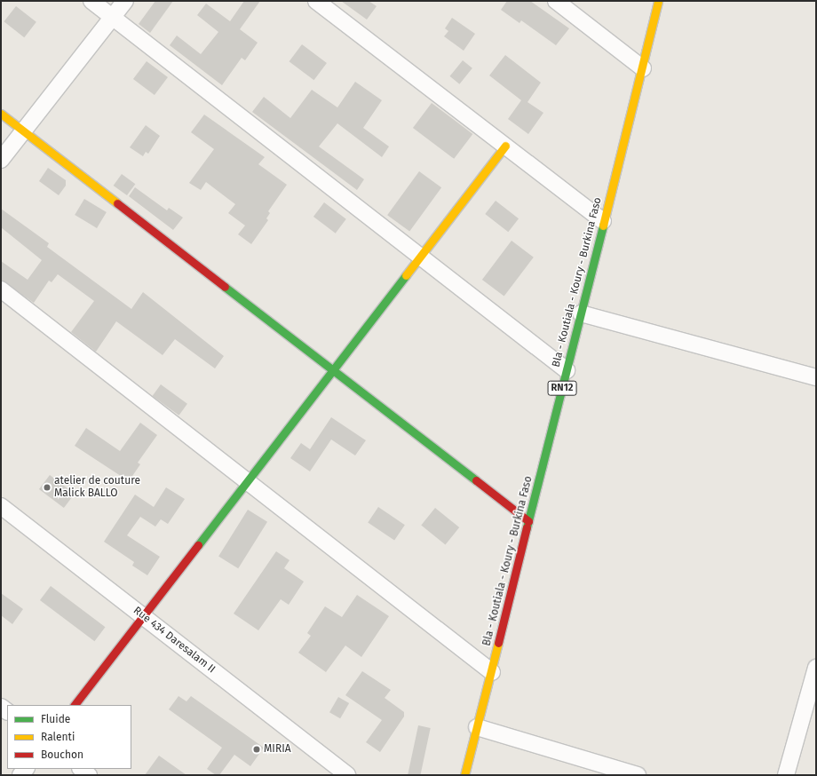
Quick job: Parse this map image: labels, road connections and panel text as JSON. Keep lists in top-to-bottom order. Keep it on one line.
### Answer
{"streets":{"street":["Bla - Koutiala - Koury - Burkina Faso","RN12","Rue 434 Daresalam II"]},"places":["atelier de couture Malick BALLO","MIRIA"],"legend":["Fluide","Ralenti","Bouchon"]}
